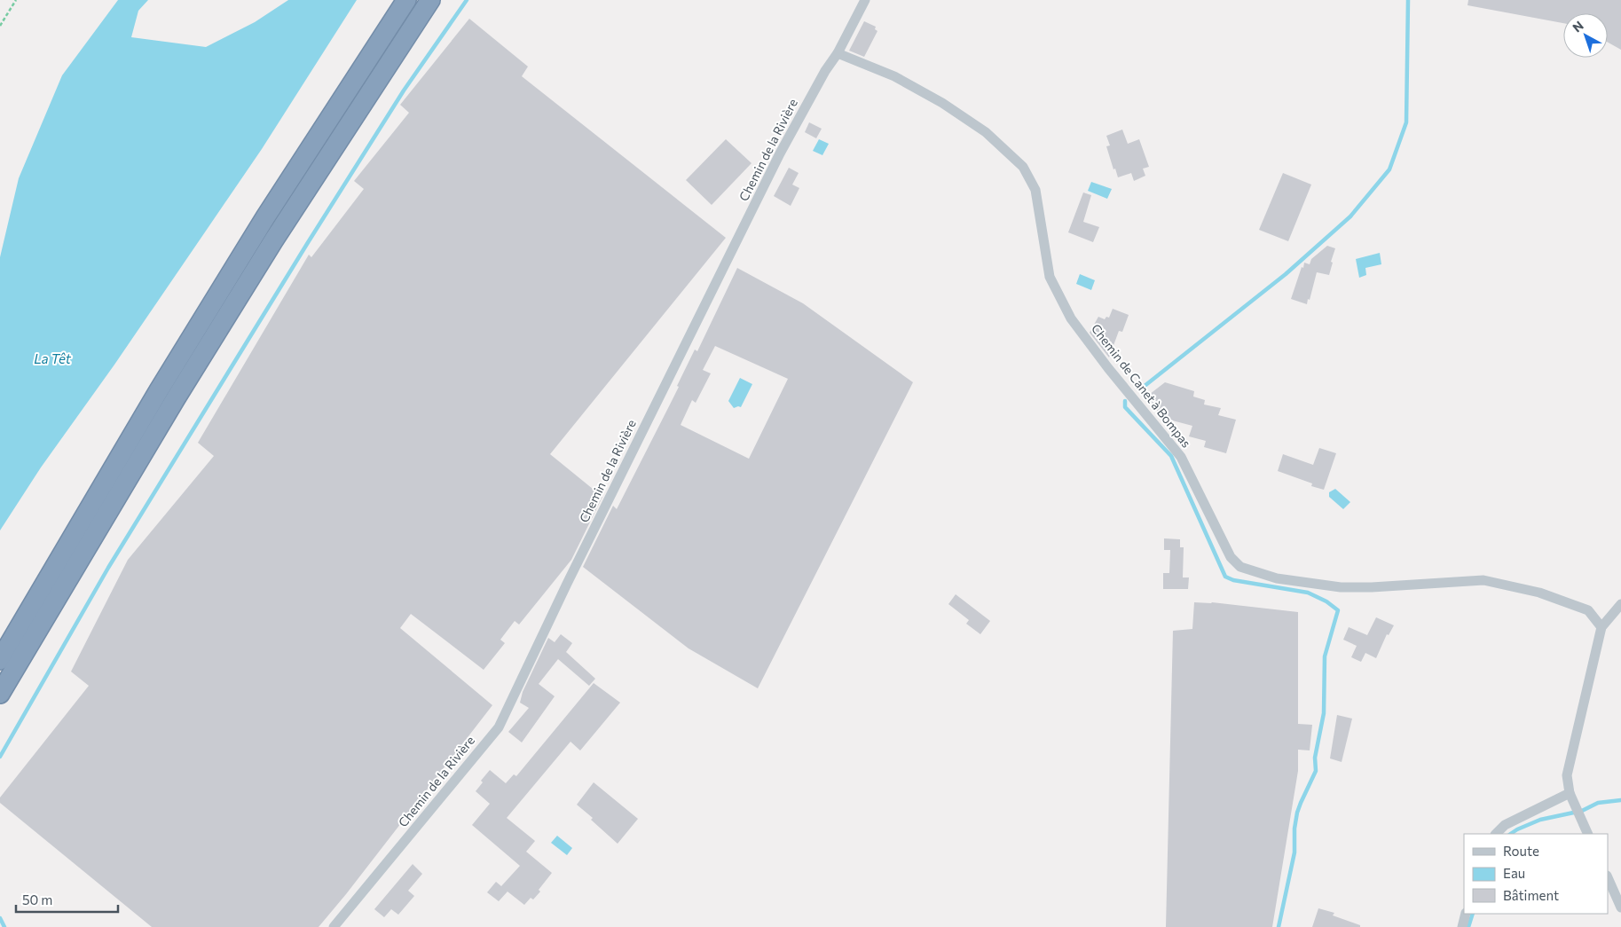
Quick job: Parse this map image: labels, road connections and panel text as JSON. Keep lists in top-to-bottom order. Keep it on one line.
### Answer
{"streets":{"street":["Chemin de la Rivière","Chemin de Canet à Bompas"]},"crossings":[["Chemin de la Rivière","Chemin de Canet à Bompas"]],"water":["La Têt"],"legend":["Route","Eau","Bâtiment"],"scale_bar":"50 m","north":"top left"}
